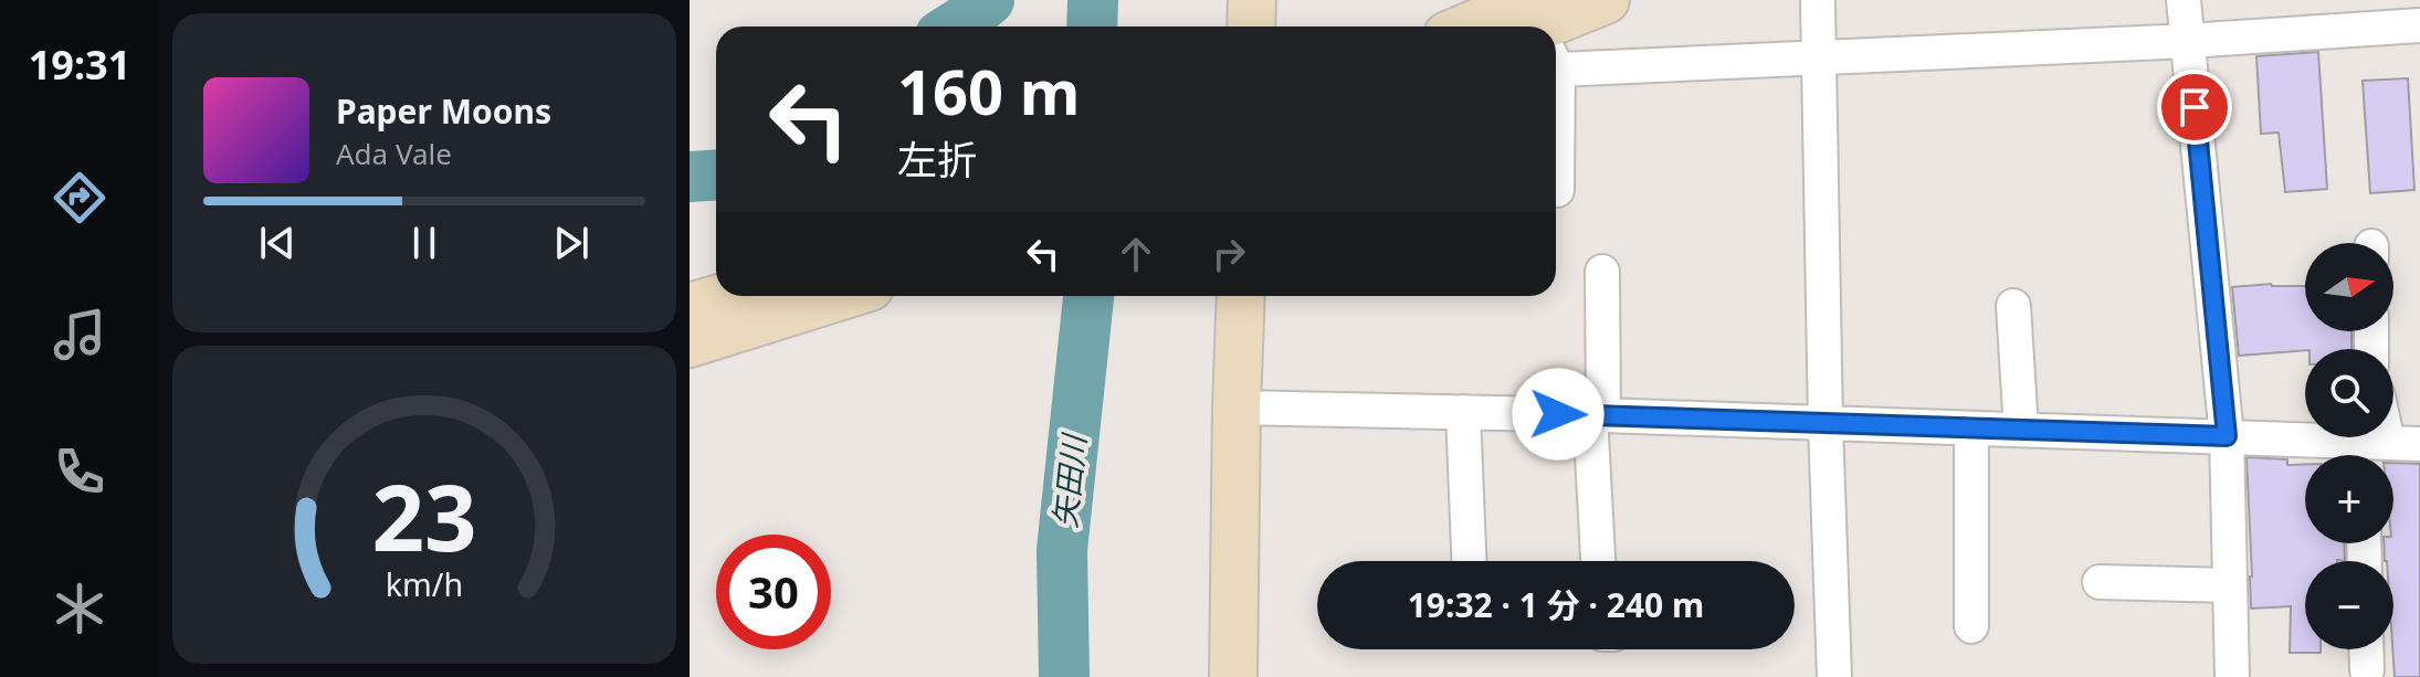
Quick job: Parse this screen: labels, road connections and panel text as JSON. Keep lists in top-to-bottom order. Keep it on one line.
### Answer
{"water":["矢田川"],"north":"right","page":{"tabs":"19:31","turn":["160 m","左折"],"song":["Paper Moons","Ada Vale"],"map_buttons":["+","−"],"limit":"30","trip":"19:32 · 1 分 · 240 m","gauge":["23","km/h"]}}
